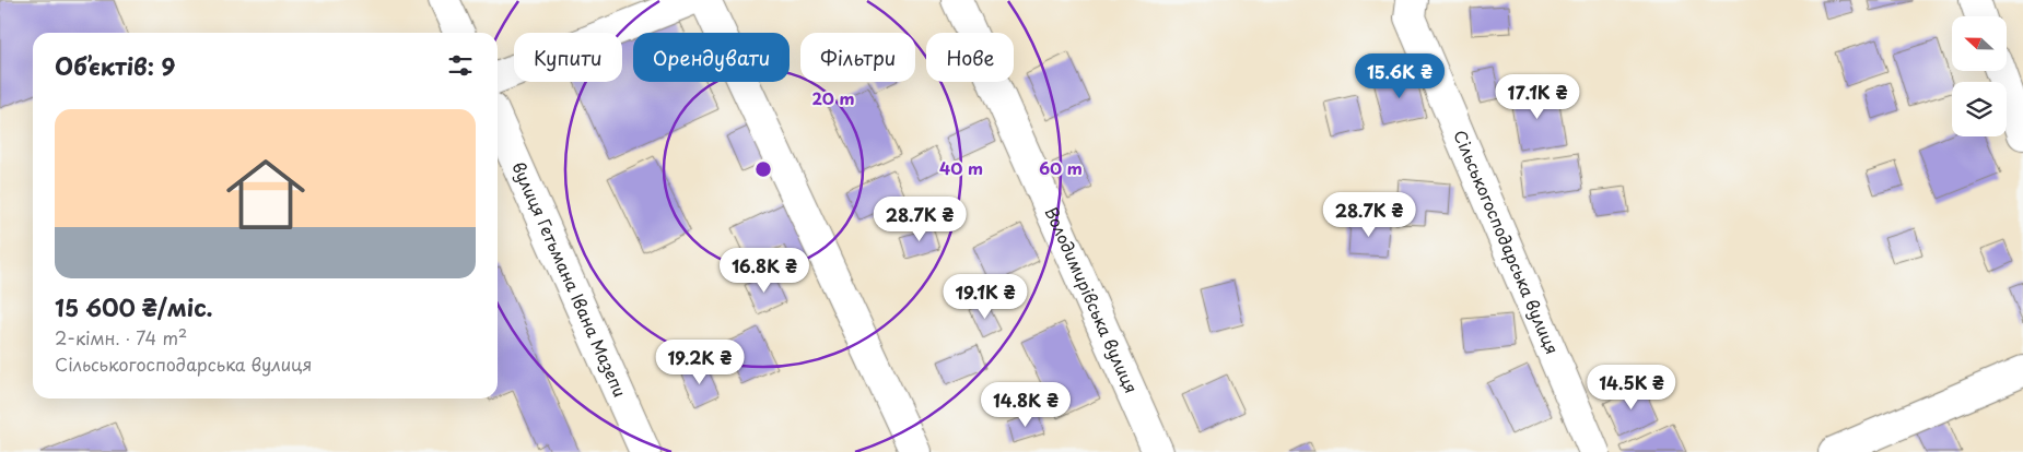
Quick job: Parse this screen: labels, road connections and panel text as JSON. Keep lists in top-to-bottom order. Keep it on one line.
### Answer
{"streets":{"street":["Сільськогосподарська вулиця","вулиця Гетьмана Івана Мазепи","Володимирівська вулиця"]},"north":"left","page":{"chip":["Купити","Орендувати","Фільтри","Нове"],"heading":"Об’єктів: 9","price":["15.6K ₴","17.1K ₴","28.7K ₴","28.7K ₴","16.8K ₴","19.1K ₴","19.2K ₴","14.5K ₴","14.8K ₴"],"list":[{"name":"15 600 ₴/міс.","note":"2-кімн. · 74 m² · Сільськогосподарська вулиця"}]},"rings":["20 m","40 m","60 m"]}
